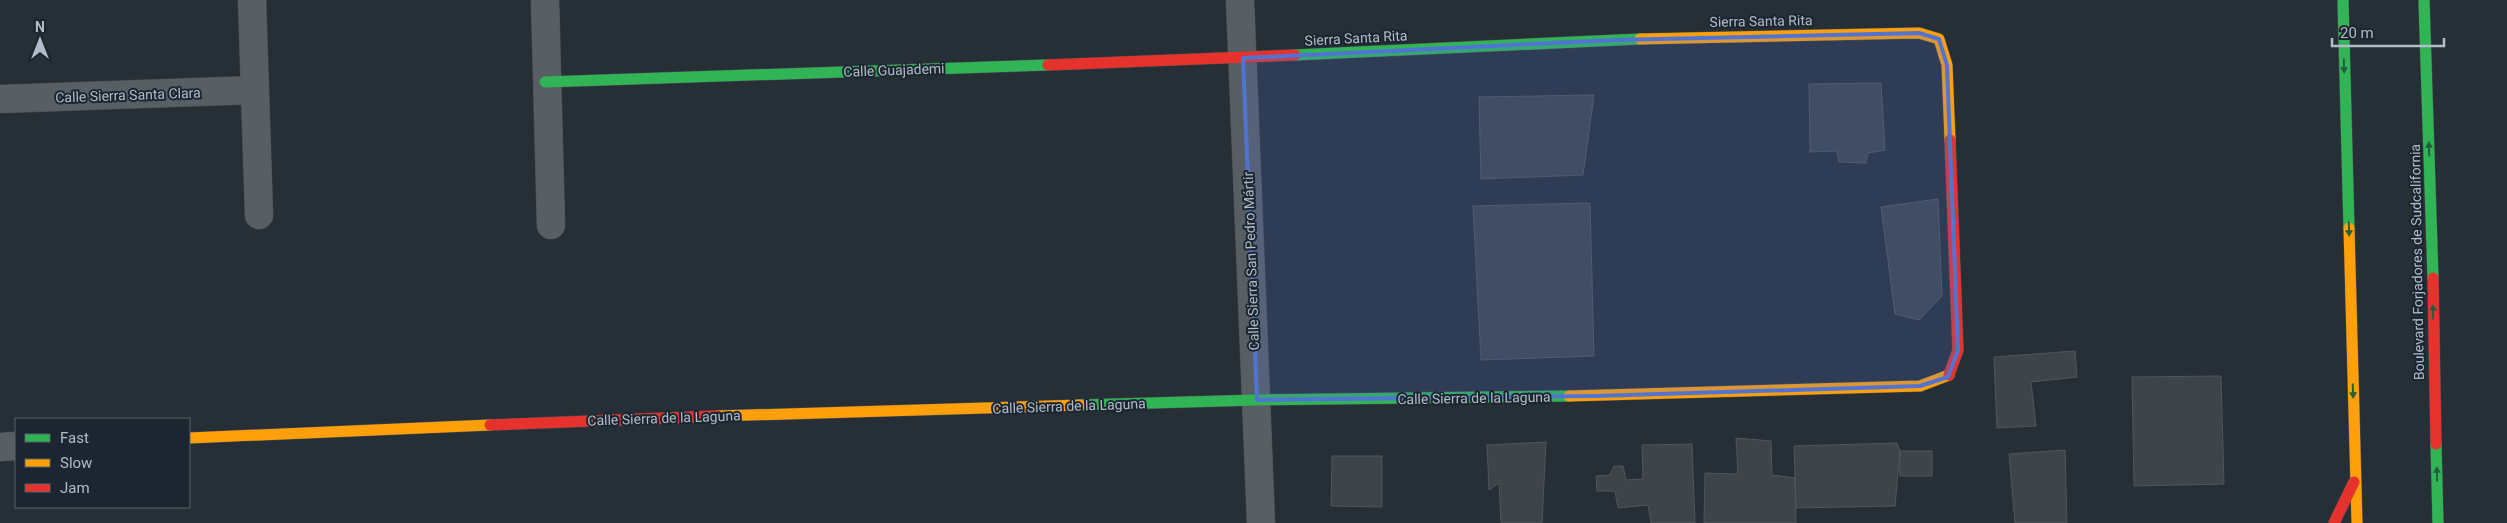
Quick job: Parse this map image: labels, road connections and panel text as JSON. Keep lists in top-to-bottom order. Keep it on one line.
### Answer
{"streets":{"street":["Sierra Santa Rita","Calle Guajademi","Calle Sierra Santa Clara","Calle Sierra San Pedro Mártir","Boulevard Forjadores de Sudcalifornia","Calle Sierra de la Laguna"]},"crossings":[["Sierra Santa Rita","Calle Guajademi"],["Sierra Santa Rita","Calle Sierra San Pedro Mártir"],["Sierra Santa Rita","Calle Sierra de la Laguna"],["Calle Guajademi","Calle Sierra San Pedro Mártir"],["Calle Sierra San Pedro Mártir","Calle Sierra de la Laguna"]],"legend":["Fast","Slow","Jam"],"scale_bar":"20 m","north":"top"}
